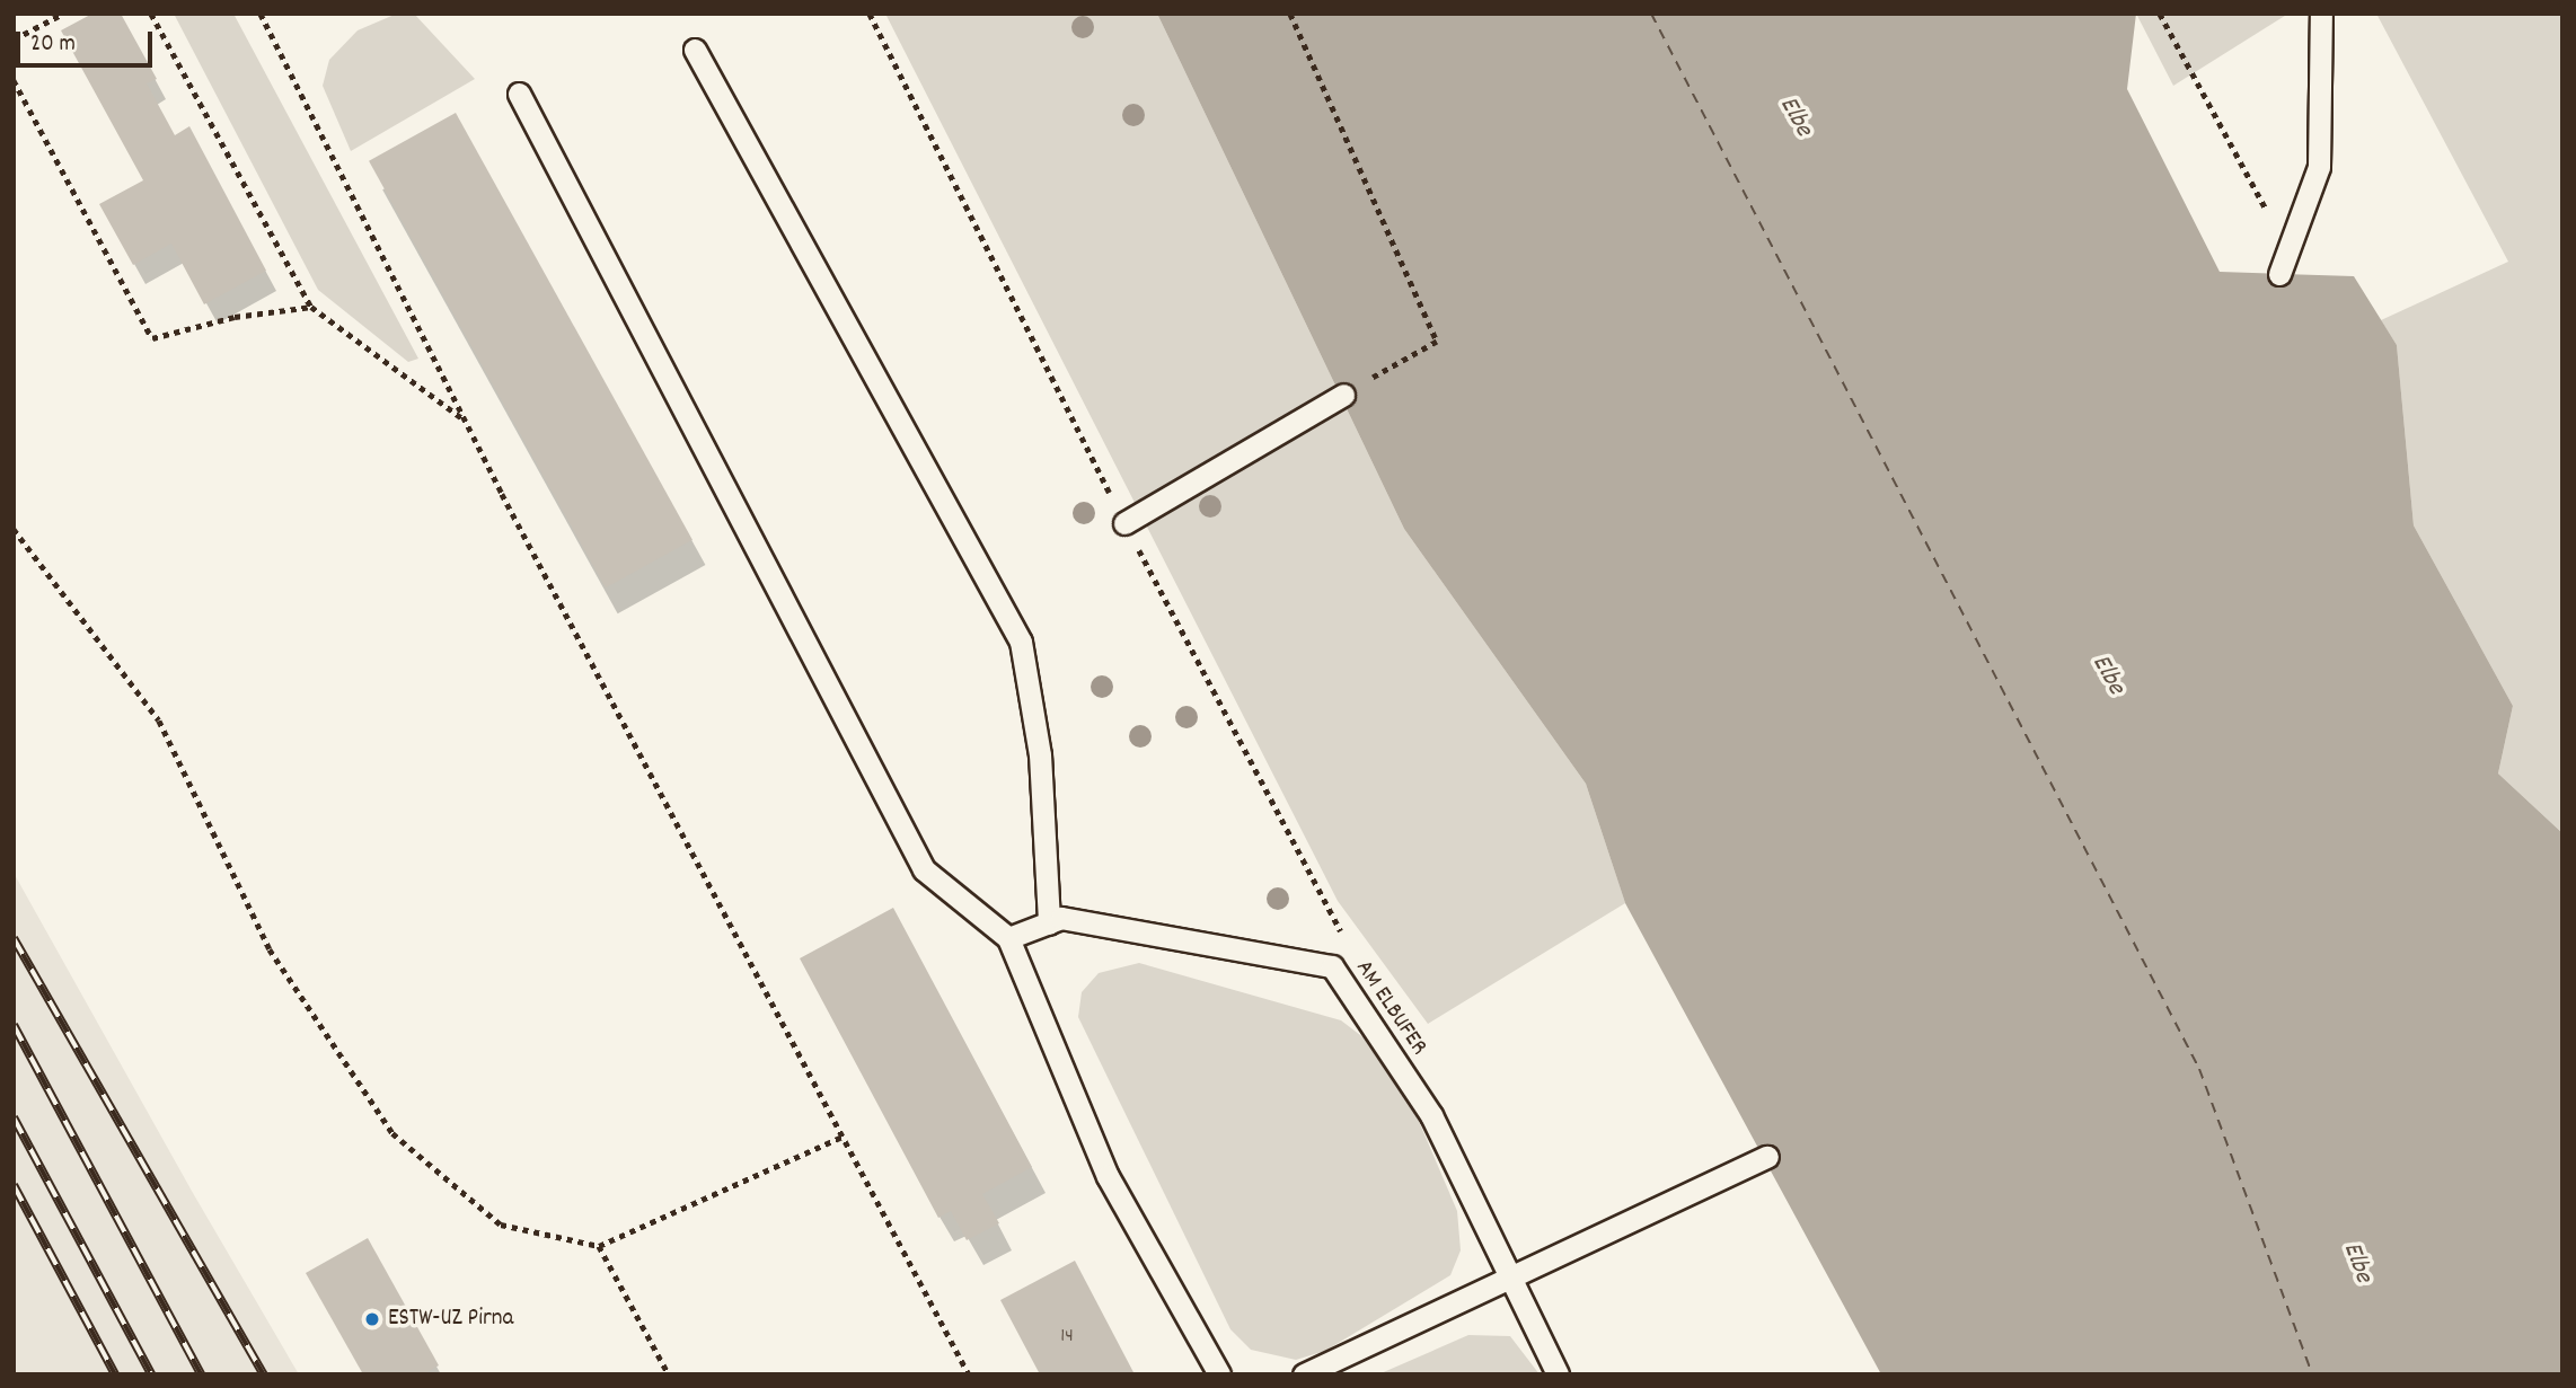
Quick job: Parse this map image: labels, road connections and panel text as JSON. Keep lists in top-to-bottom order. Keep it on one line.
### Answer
{"streets":{"lane":["AM ELBUFER"]},"water":["Elbe"],"places":["ESTW-UZ Pirna"],"house_numbers":["14"],"scale_bar":"20 m"}
